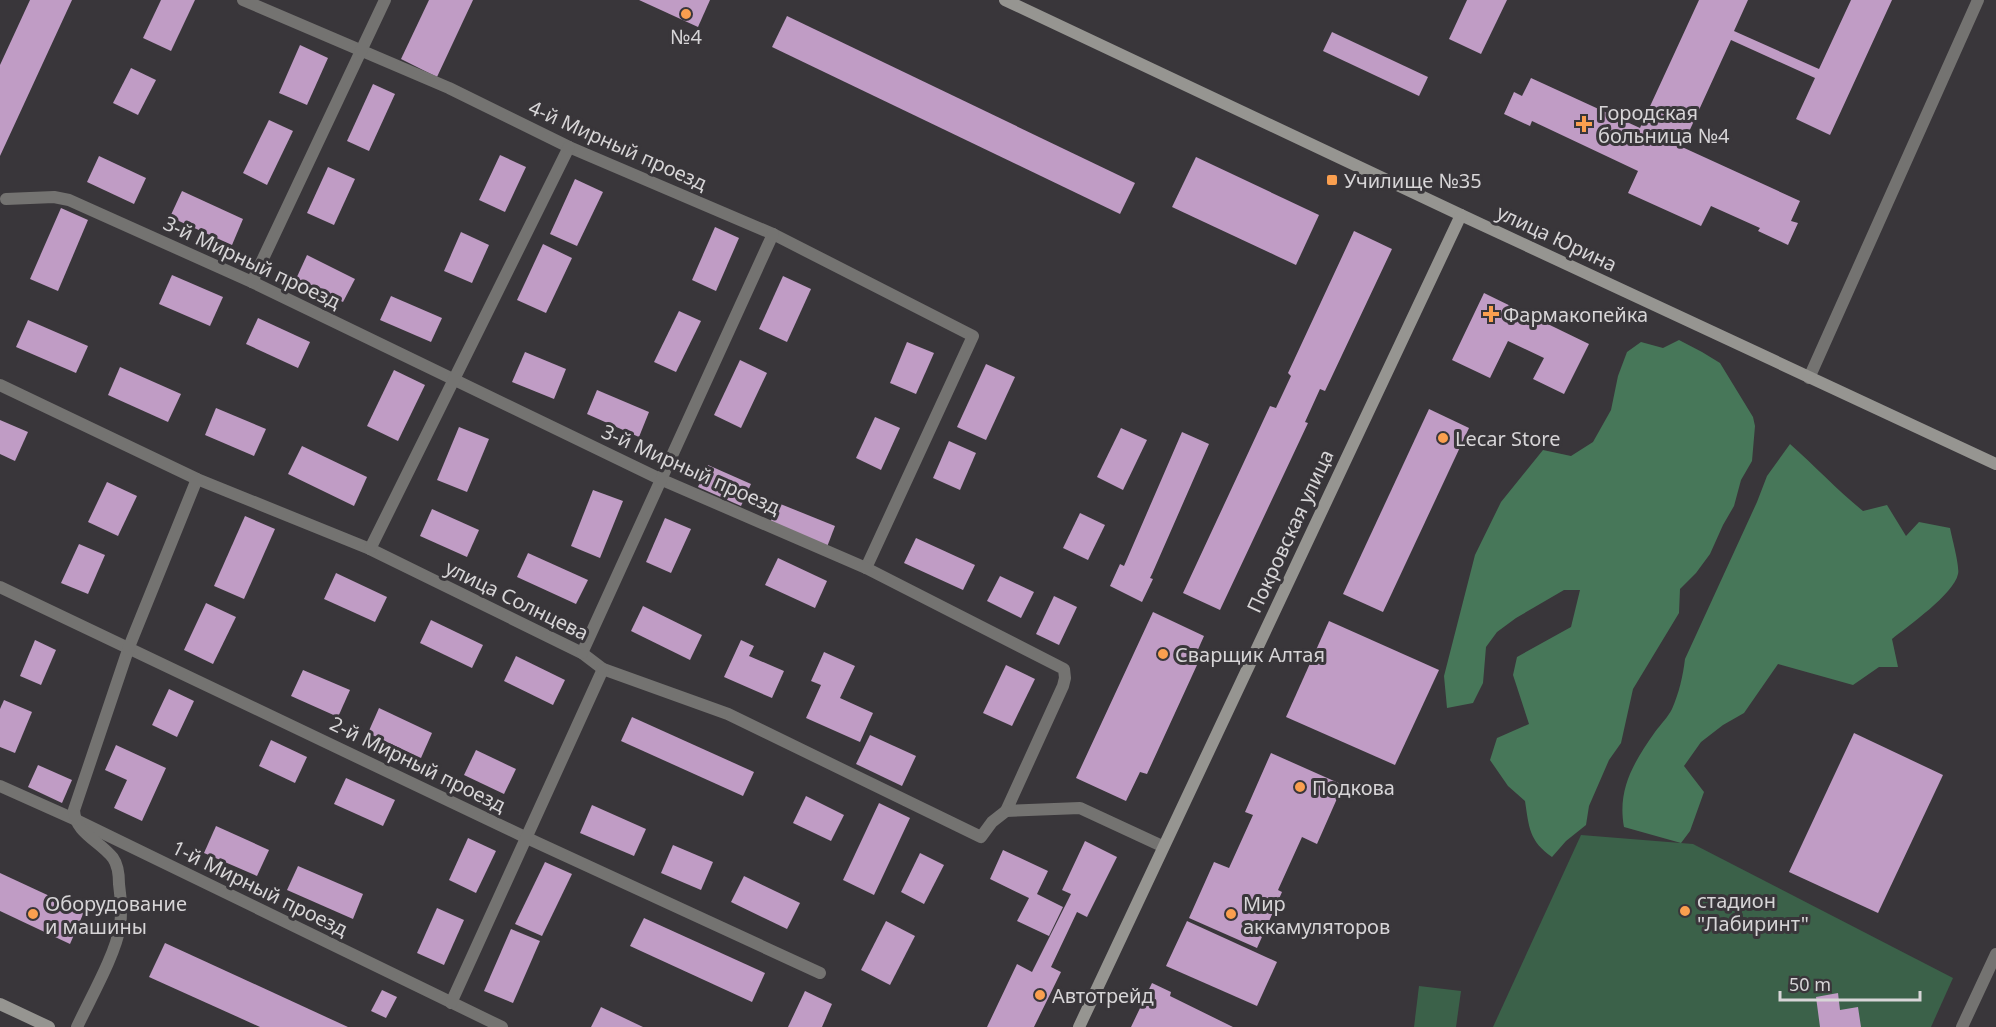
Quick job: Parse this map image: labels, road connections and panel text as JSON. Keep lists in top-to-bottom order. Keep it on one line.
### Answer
{"streets":{"main road":["улица Юрина","Покровская улица"],"street":["4-й Мирный проезд","3-й Мирный проезд","улица Солнцева","2-й Мирный проезд","1-й Мирный проезд"]},"crossings":[["4-й Мирный проезд","3-й Мирный проезд"],["улица Юрина","Покровская улица"],["3-й Мирный проезд","улица Солнцева"]],"places":{"other":["№4","Lecar Store","Сварщик Алтая","Подкова","стадион \"Лабиринт\"","Оборудование и машины","Мир аккамуляторов","Автотрейд"],"health":["Городская больница №4","Фармакопейка"],"transit":["Училище №35"]},"scale_bar":"50 m"}
